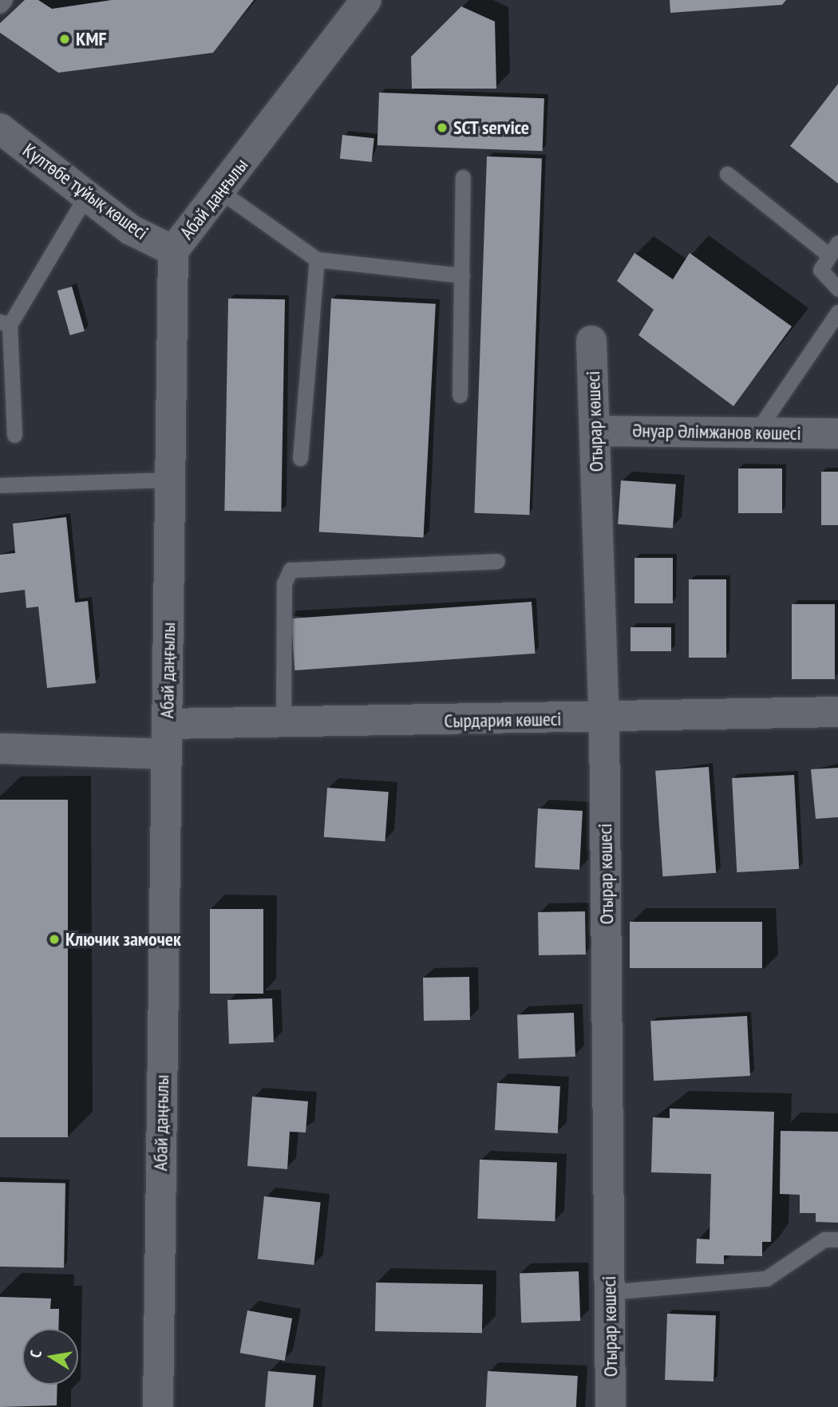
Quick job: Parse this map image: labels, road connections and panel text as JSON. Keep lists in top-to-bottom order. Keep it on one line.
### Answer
{"streets":{"street":["Күлтөбе тұйық көшесі","Абай даңғылы","Отырар көшесі","Әнуар Әлімжанов көшесі","Сырдария көшесі"]},"crossings":[["Күлтөбе тұйық көшесі","Абай даңғылы"],["Абай даңғылы","Сырдария көшесі"],["Отырар көшесі","Әнуар Әлімжанов көшесі"],["Отырар көшесі","Сырдария көшесі"]],"places":["KMF","SCT service","Ключик замочек"],"north":"left"}
